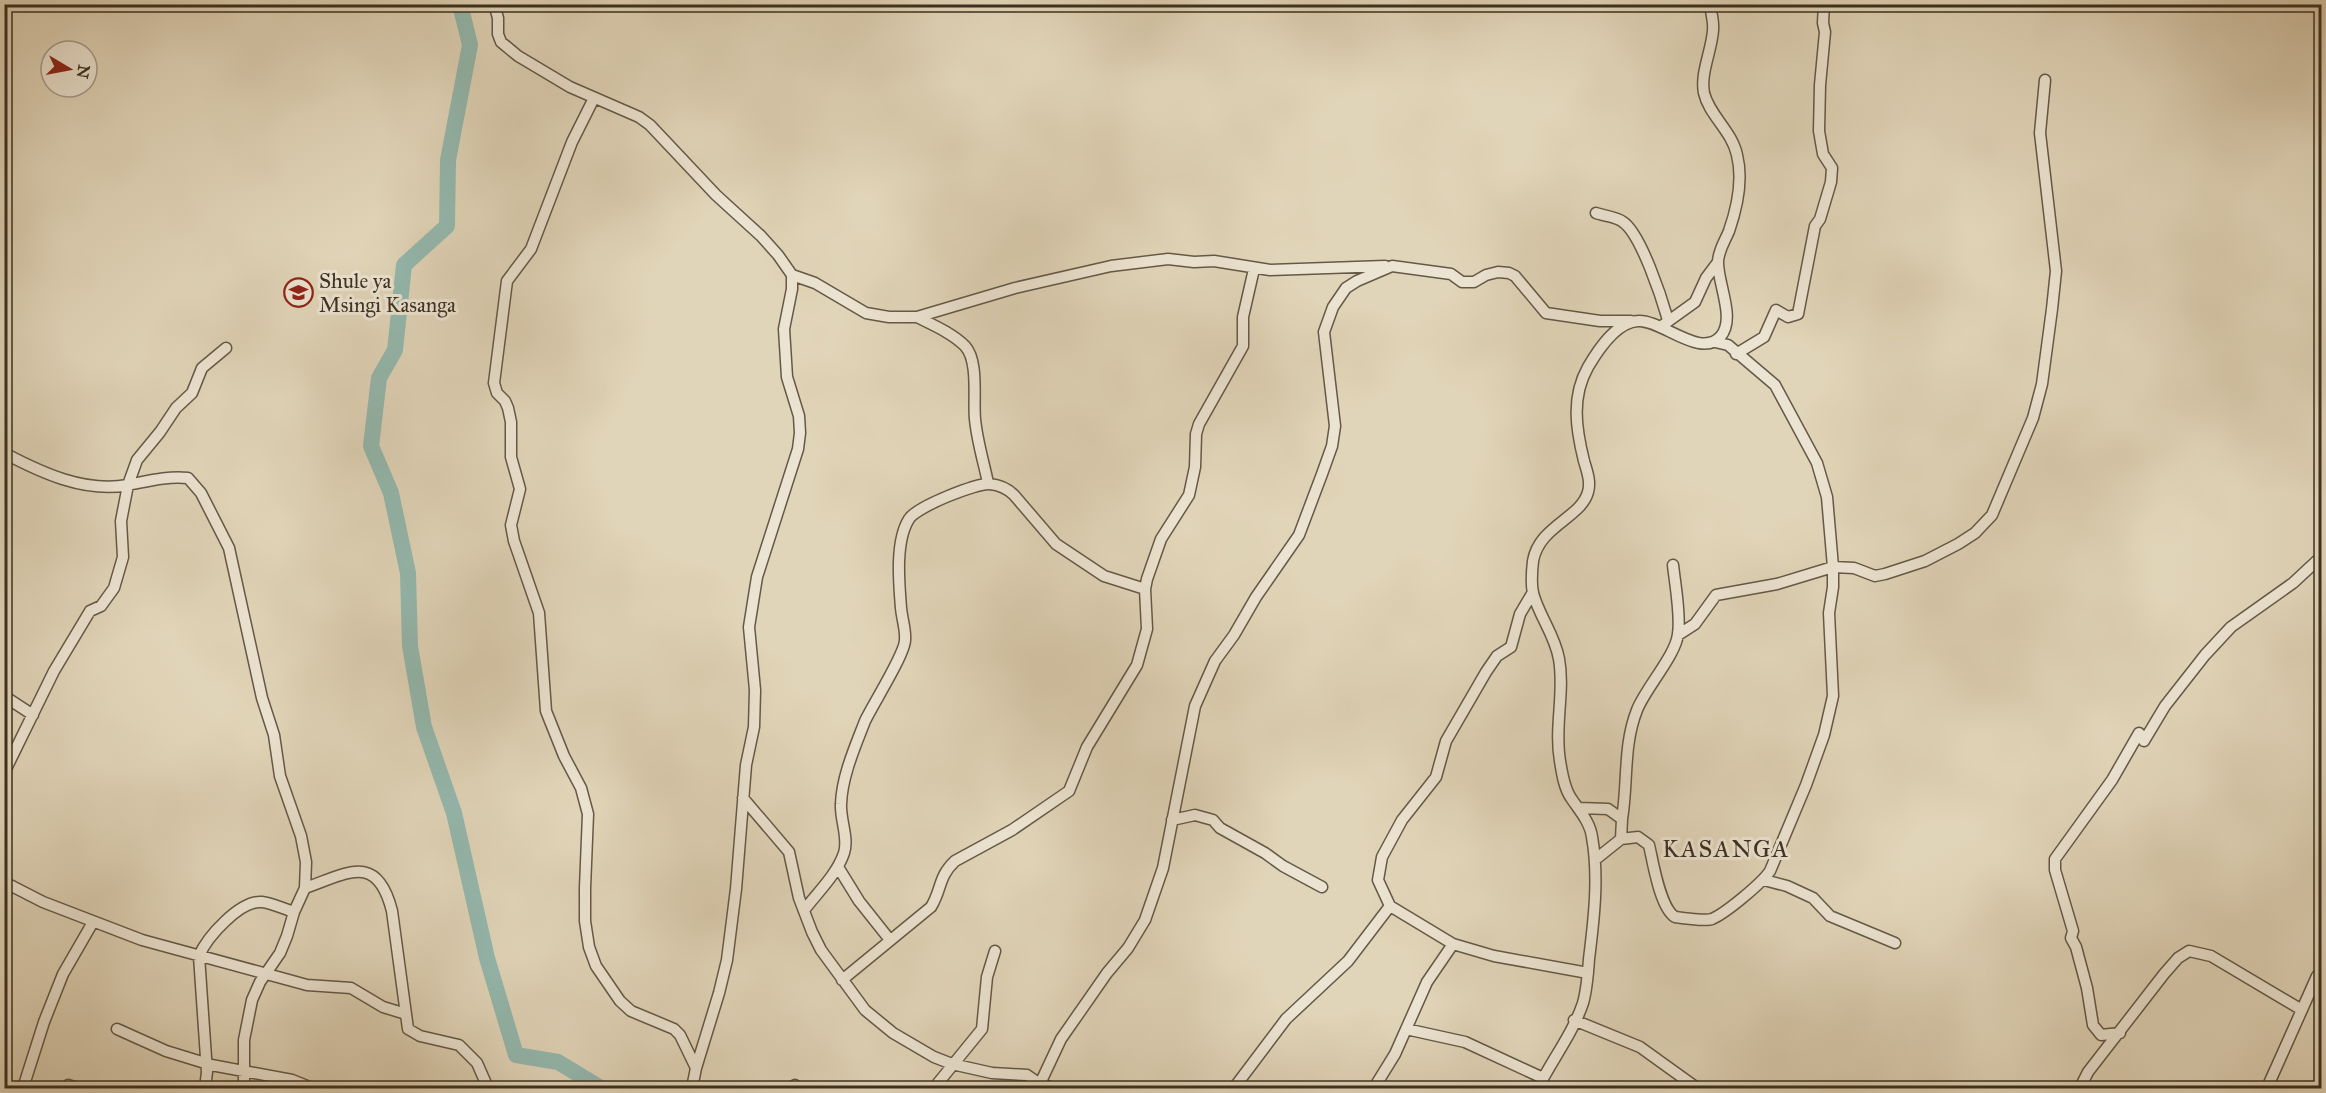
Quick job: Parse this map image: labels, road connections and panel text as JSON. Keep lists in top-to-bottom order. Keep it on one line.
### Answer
{"districts":["KASANGA"],"places":{"school or university":["Shule ya Msingi Kasanga"]},"north":"right"}
